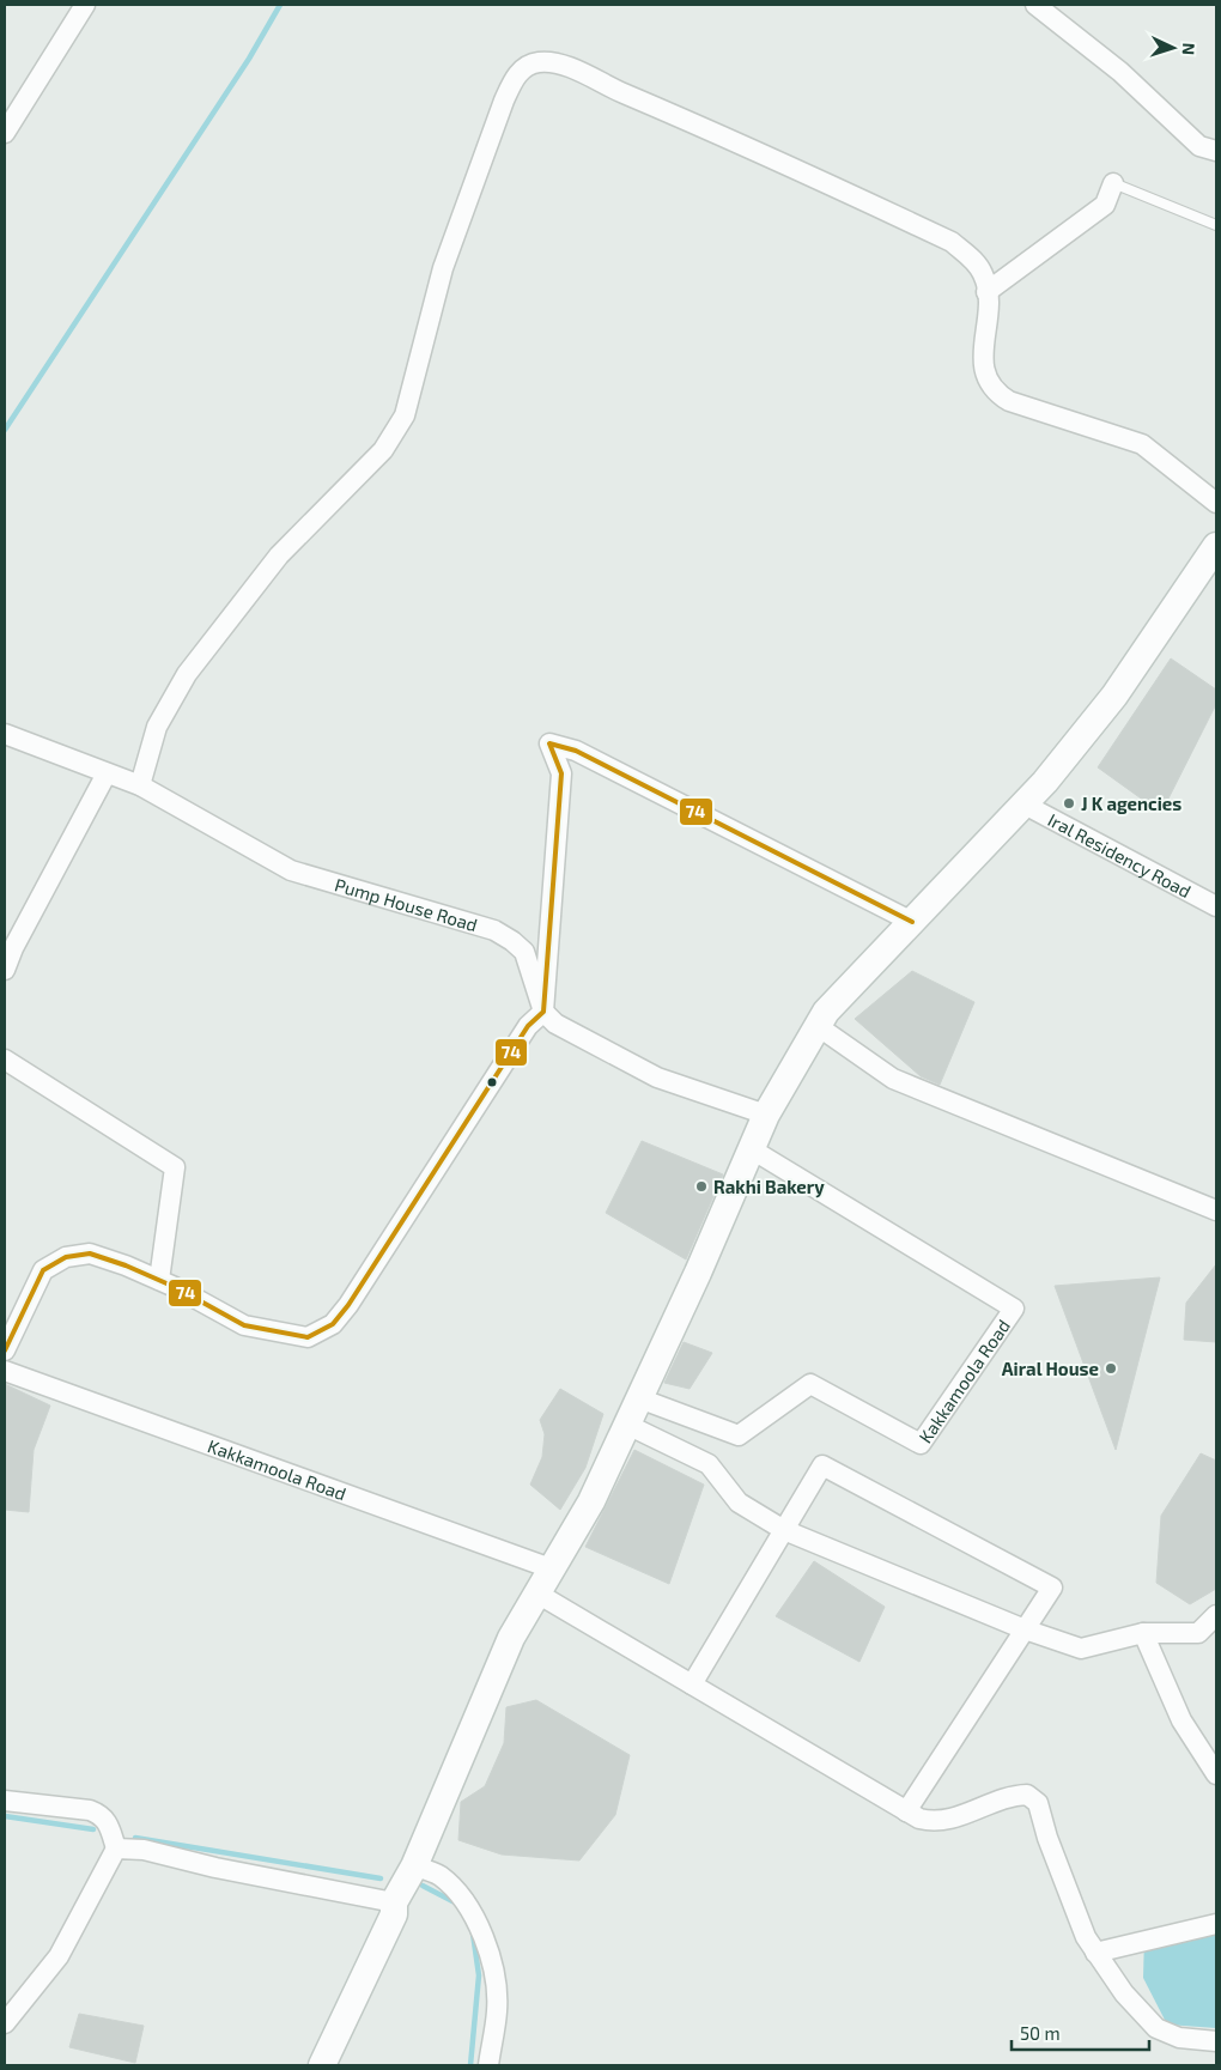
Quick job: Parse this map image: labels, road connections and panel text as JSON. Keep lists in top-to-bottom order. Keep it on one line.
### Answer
{"streets":{"street":["Iral Residency Road","Pump House Road","Kakkamoola Road"]},"places":["J K agencies","Rakhi Bakery","Airal House"],"lines":["transit line 74"],"scale_bar":"50 m","north":"right"}
